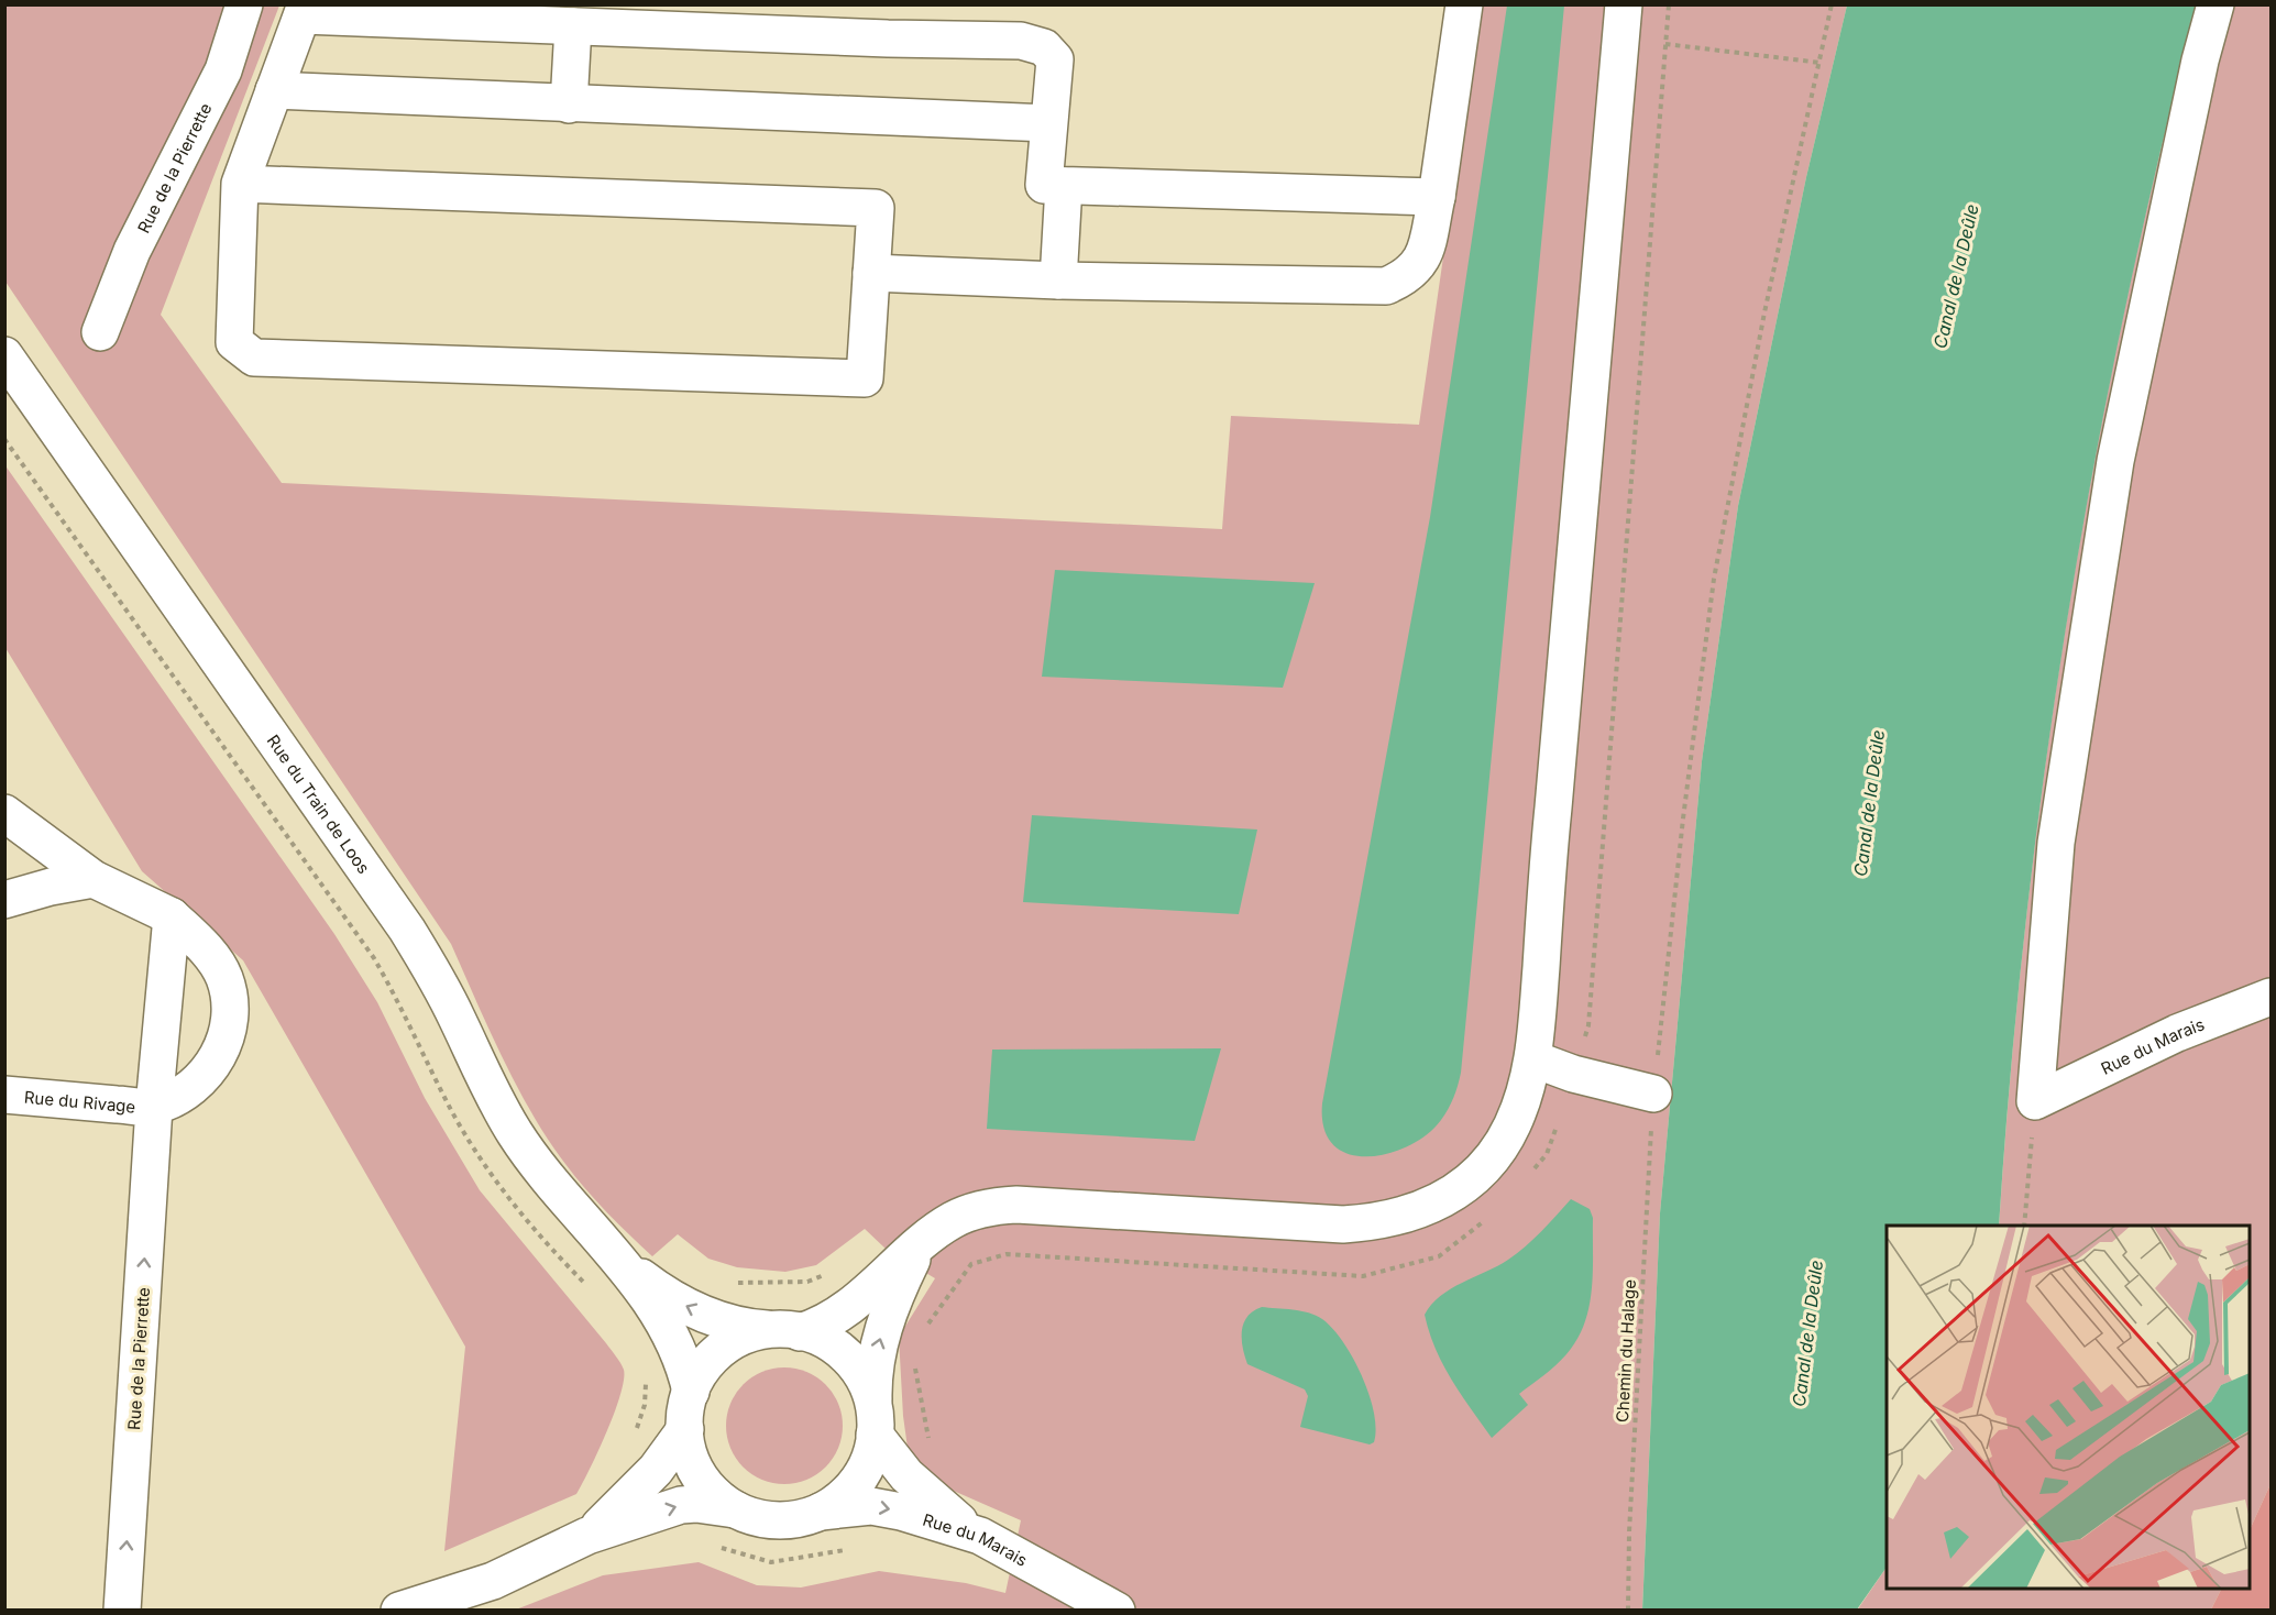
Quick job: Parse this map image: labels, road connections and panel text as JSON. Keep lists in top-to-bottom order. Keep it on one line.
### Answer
{"streets":{"street":["Rue de la Pierrette","Rue du Train de Loos","Rue du Marais","Rue du Rivage"],"path":["Chemin du Halage"]},"crossings":[["Rue de la Pierrette","Rue du Rivage"],["Rue du Train de Loos","Rue du Marais"]],"one_way":["Rue de la Pierrette"],"water":["Canal de la Deûle"]}
